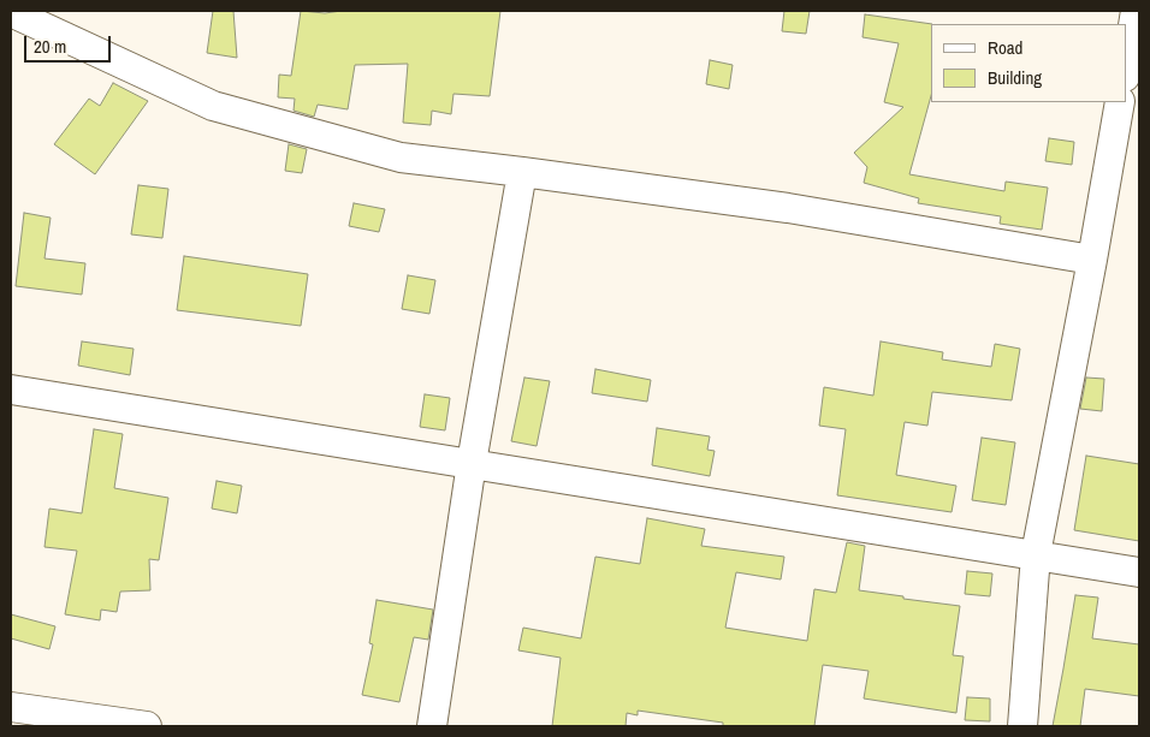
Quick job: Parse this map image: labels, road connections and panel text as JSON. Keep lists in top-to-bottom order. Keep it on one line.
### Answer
{"legend":["Road","Building"],"scale_bar":"20 m"}
